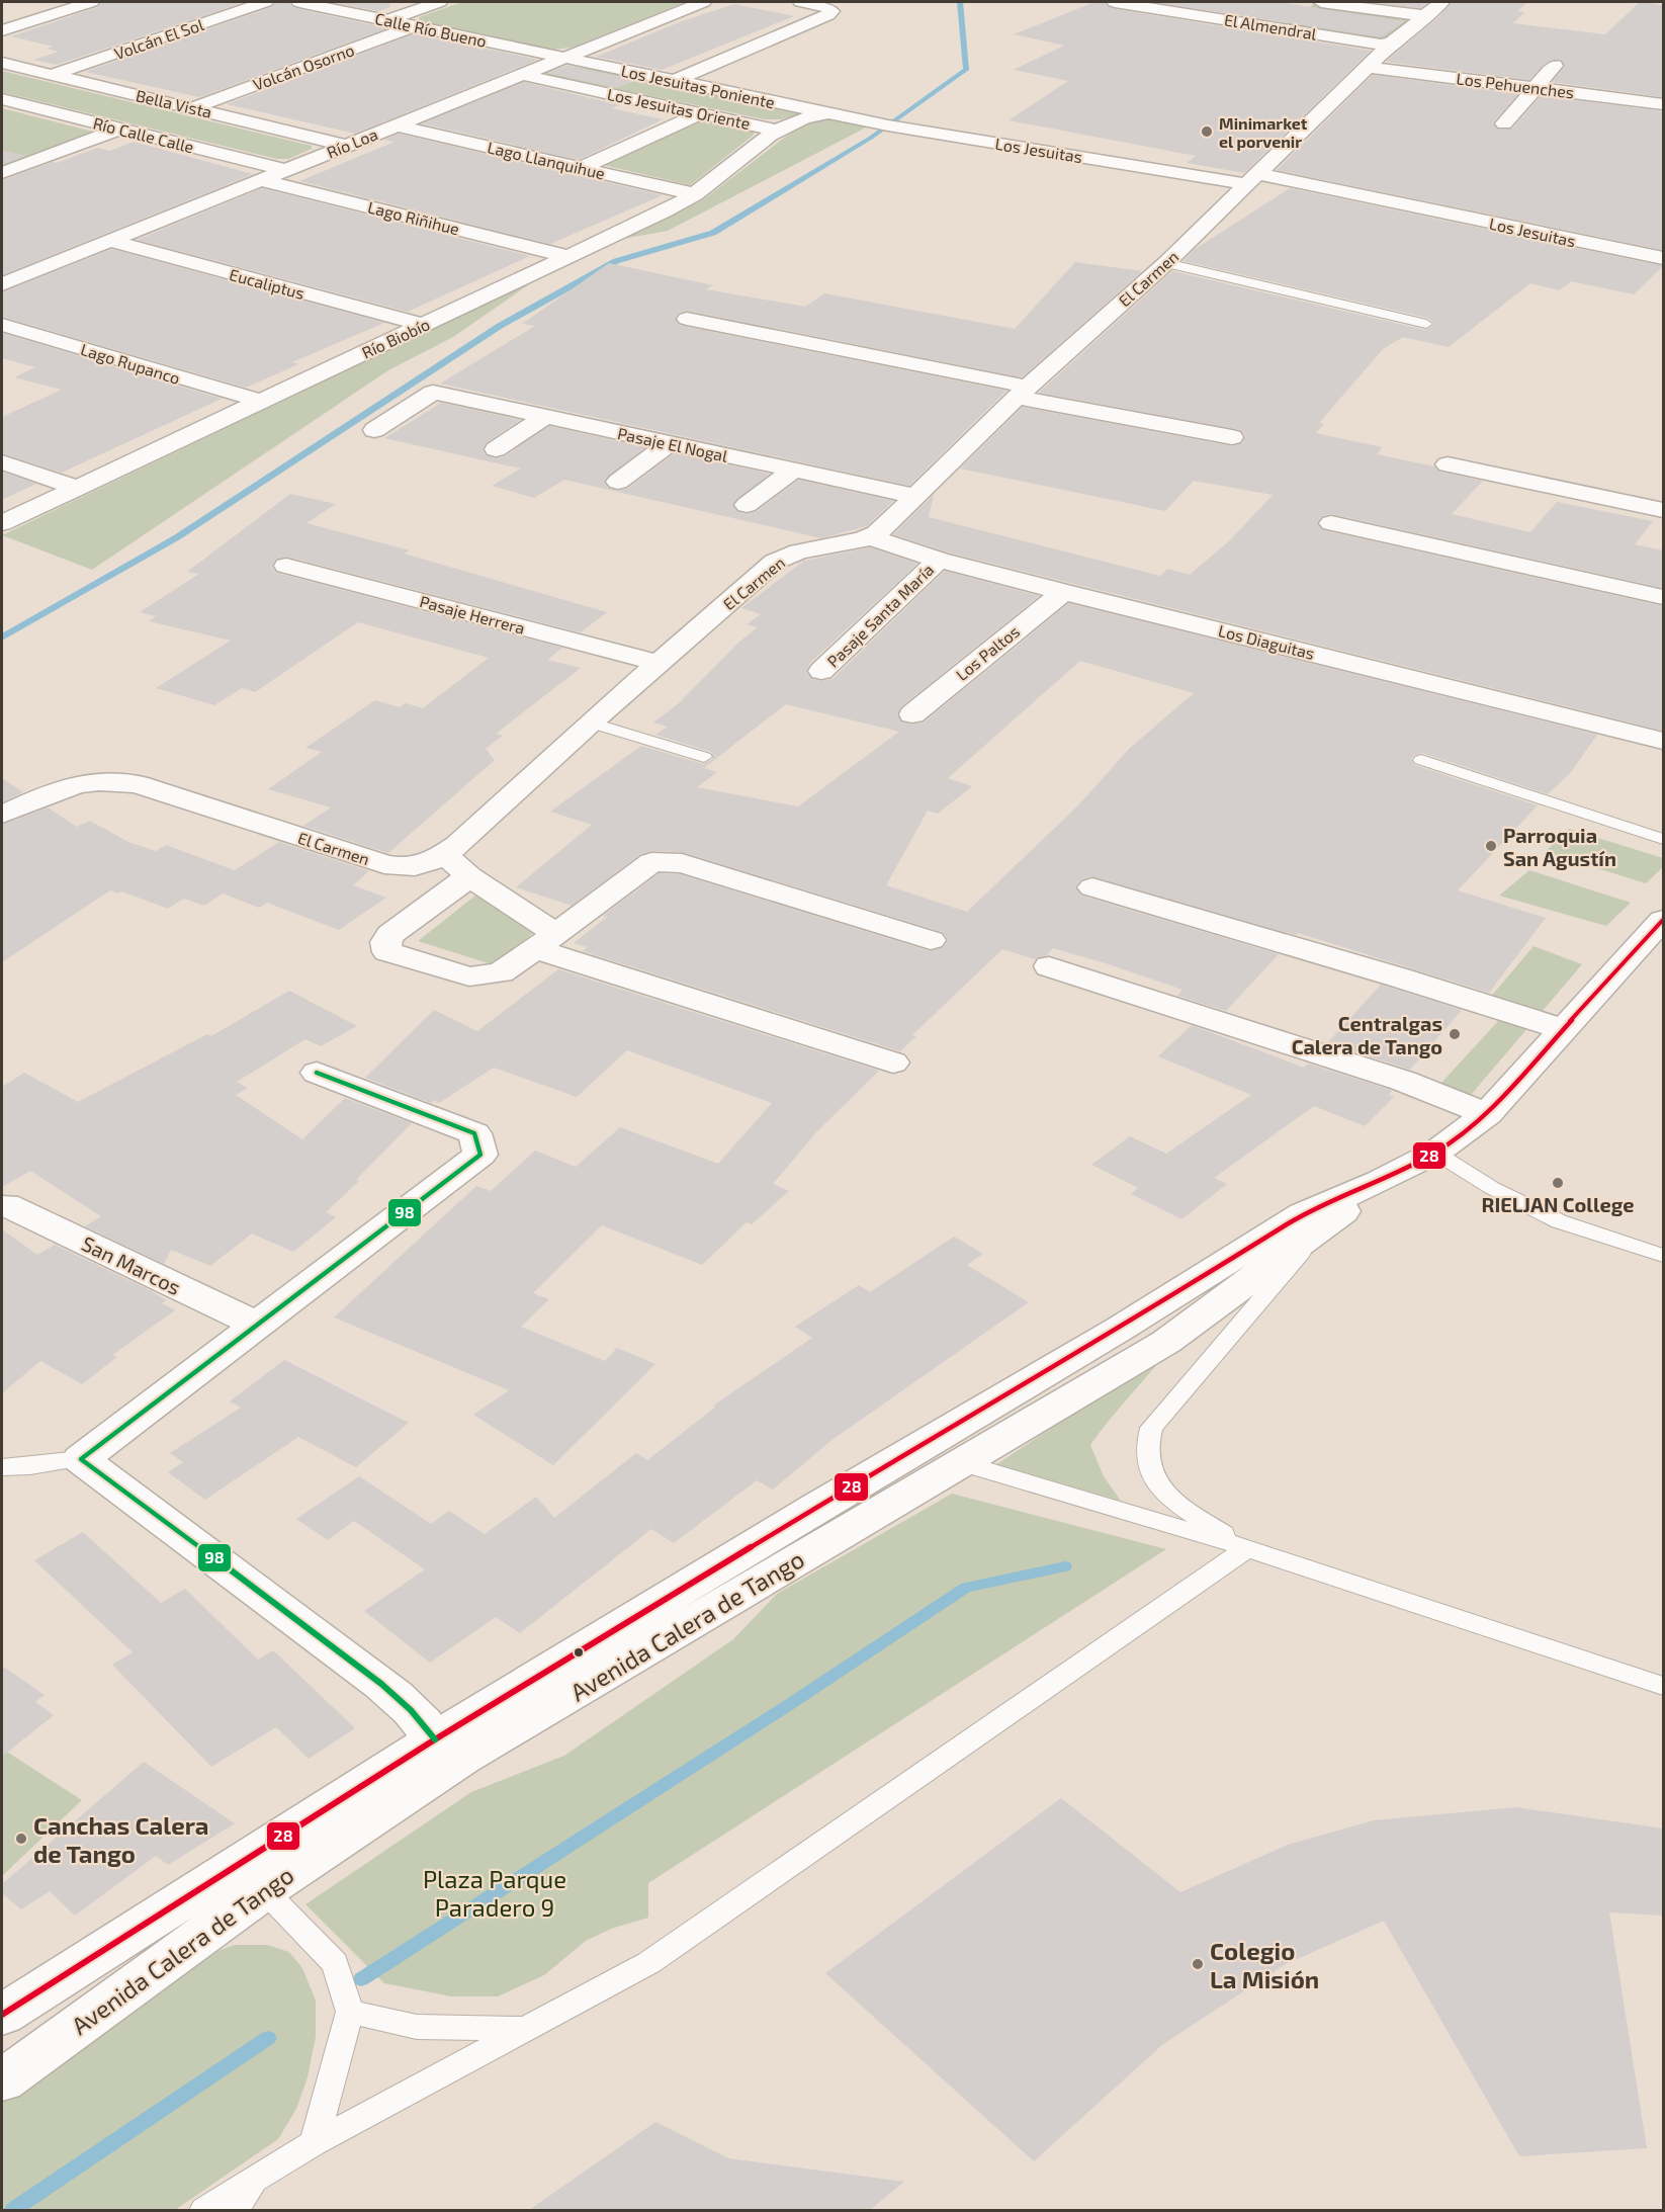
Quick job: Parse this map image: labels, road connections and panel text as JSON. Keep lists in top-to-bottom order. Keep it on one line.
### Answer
{"streets":{"street":["El Almendral","Calle Río Bueno","Volcán El Sol","Volcán Osorno","Los Pehuenches","Los Jesuitas Poniente","Bella Vista","Los Jesuitas Oriente","Río Calle Calle","Río Loa","Los Jesuitas","Lago Llanquihue","Lago Riñihue","El Carmen","Eucaliptus","Río Biobío","Lago Rupanco","Pasaje El Nogal","Pasaje Herrera","Pasaje Santa María","Los Diaguitas","Los Paltos","San Marcos","Avenida Calera de Tango"]},"crossings":[["El Almendral","El Carmen"],["Calle Río Bueno","Volcán Osorno"],["Calle Río Bueno","Los Jesuitas Poniente"],["Calle Río Bueno","Río Loa"],["Volcán El Sol","Bella Vista"],["Volcán Osorno","Bella Vista"],["Los Pehuenches","El Carmen"],["Los Jesuitas Poniente","Los Jesuitas Oriente"],["Los Jesuitas Poniente","Río Loa"],["Los Jesuitas Poniente","Los Jesuitas"],["Bella Vista","Río Loa"],["Los Jesuitas Oriente","Río Loa"],["Los Jesuitas Oriente","Los Jesuitas"],["Los Jesuitas Oriente","Río Biobío"],["Río Calle Calle","Río Loa"],["Río Loa","Lago Llanquihue"],["Río Loa","Lago Riñihue"],["Río Loa","Eucaliptus"],["Los Jesuitas","El Carmen"],["Lago Llanquihue","Río Biobío"],["Lago Riñihue","Río Biobío"],["El Carmen","Pasaje El Nogal"],["El Carmen","Pasaje Herrera"],["El Carmen","Los Diaguitas"],["Eucaliptus","Río Biobío"],["Río Biobío","Lago Rupanco"],["Pasaje Santa María","Los Diaguitas"],["Los Diaguitas","Los Paltos"]],"parks":["Plaza Parque Paradero 9"],"places":["Minimarket el porvenir","Parroquia San Agustín","Centralgas Calera de Tango","RIELJAN College","Canchas Calera de Tango","Colegio La Misión"],"lines":["transit line 28","transit line 98"]}
